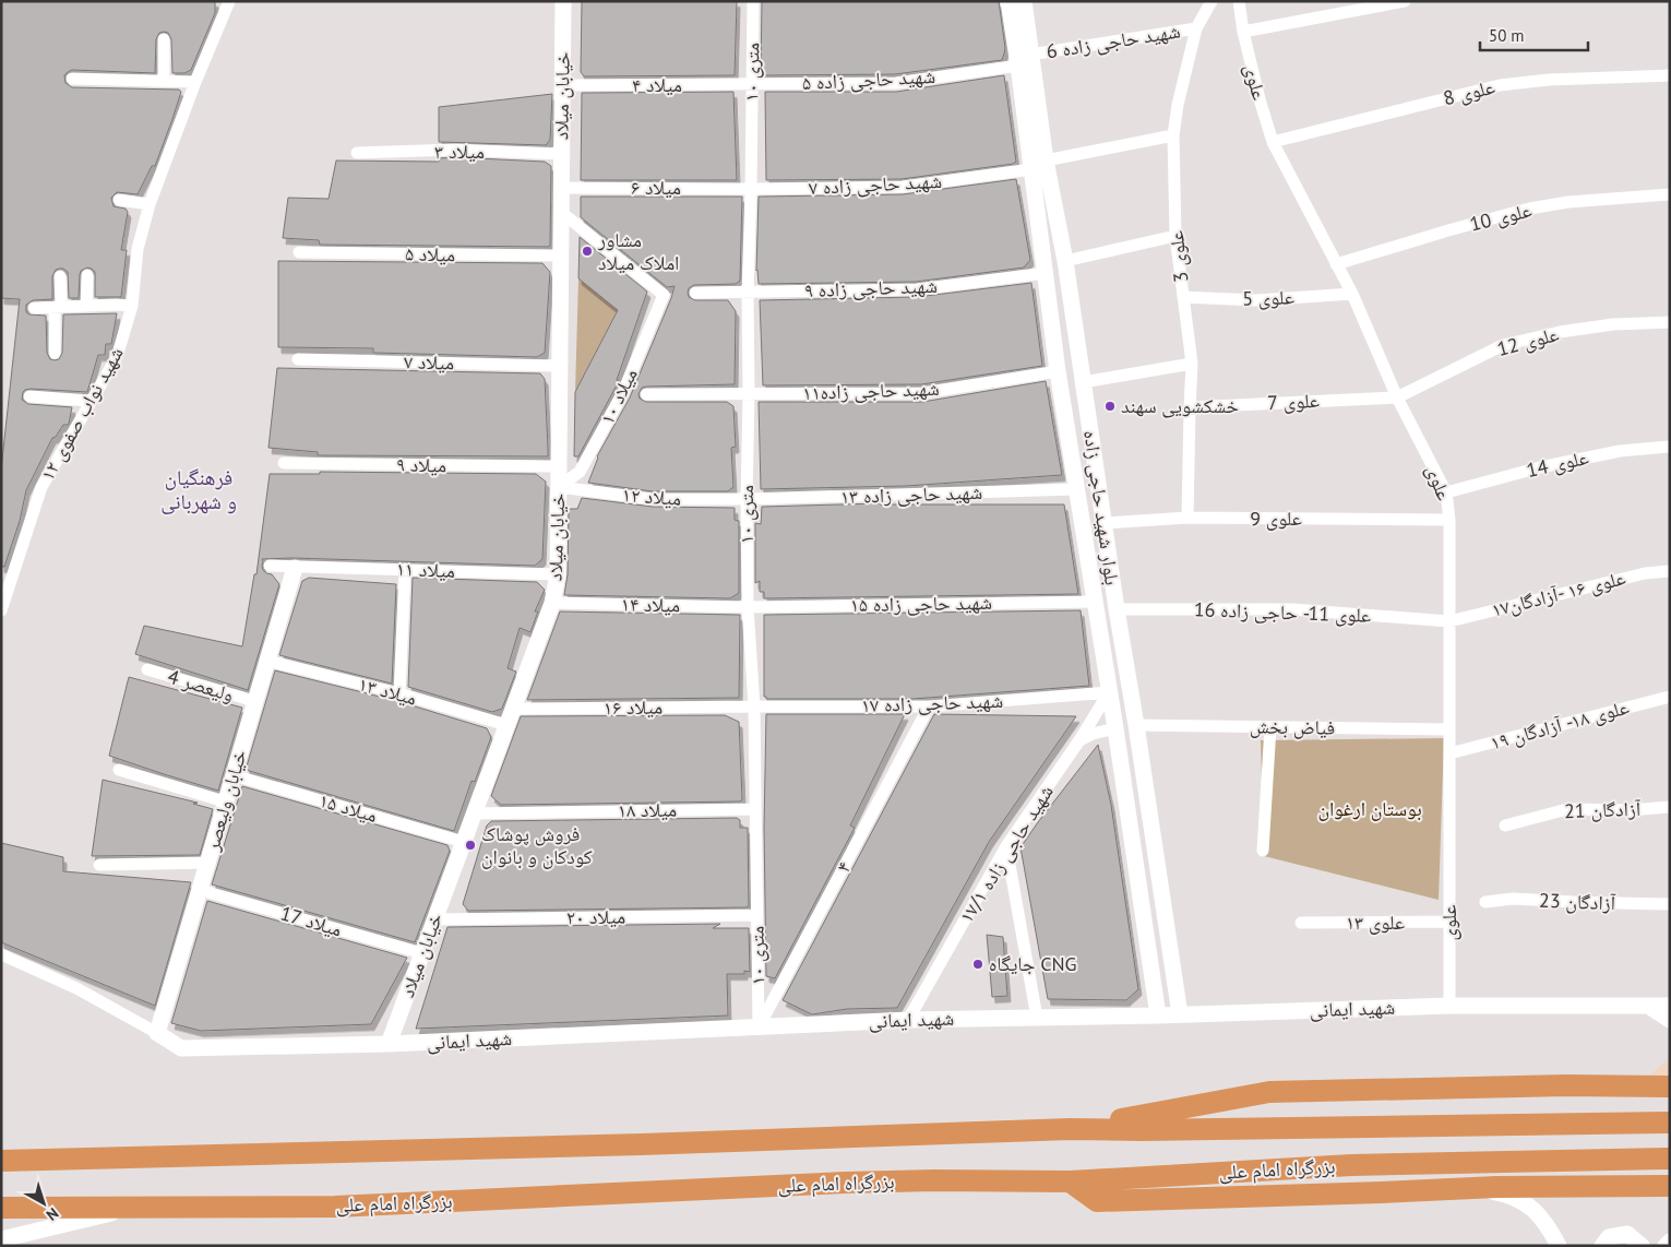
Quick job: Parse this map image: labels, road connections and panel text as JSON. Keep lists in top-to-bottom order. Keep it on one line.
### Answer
{"streets":{"highway":["بزرگراه امام علی"],"street":["شهید حاجی زاده 6","۱۰ متری","شهید حاجی زاده ۵","علوی","میلاد ۴","علوی 8","خیابان میلاد","میلاد ۳","شهید حاجی زاده ۷","میلاد ۶","علوی 10","میلاد ۵","علوی 3","شهید حاجی زاده ۹","علوی 5","علوی 12","میلاد ۷","شهید حاجی زاده۱۱","میلاد ۱۰","علوی 7","شهید نواب صفوی ۱۲","علوی 14","میلاد ۹","شهید حاجی زاده ۱۳","میلاد ۱۲","بلوار شهید حاجی زاده","علوی 9","میلاد ۱۱","علوی ۱۶ -آزادگان۱۷","شهید حاجی زاده ۱۵","میلاد ۱۴","علوی 11- حاجی زاده 16","ولیعصر 4","میلاد ۱۳","شهید حاجی زاده ۱۷","میلاد ۱۶","علوی ۱٨- آزادگان ۱۹","فیاض بخش","خیابان ولیعصر","میلاد ۱۵","میلاد ۱۸","آزادگان 21","شهید حاجی زاده ۱۷/۱","۴","آزادگان 23","میلاد ۲۰","میلاد 17","علوی ۱۳","شهید ایمانی"]},"crossings":[["شهید حاجی زاده 6","شهید حاجی زاده ۵"],["شهید حاجی زاده 6","علوی 3"],["شهید حاجی زاده 6","بلوار شهید حاجی زاده"],["۱۰ متری","شهید حاجی زاده ۵"],["۱۰ متری","میلاد ۴"],["۱۰ متری","شهید حاجی زاده ۷"],["۱۰ متری","میلاد ۶"],["۱۰ متری","شهید حاجی زاده ۹"],["۱۰ متری","شهید حاجی زاده۱۱"],["۱۰ متری","شهید حاجی زاده ۱۳"],["۱۰ متری","میلاد ۱۲"],["۱۰ متری","شهید حاجی زاده ۱۵"],["۱۰ متری","میلاد ۱۴"],["۱۰ متری","شهید حاجی زاده ۱۷"],["۱۰ متری","میلاد ۱۶"],["۱۰ متری","میلاد ۱۸"],["۱۰ متری","۴"],["۱۰ متری","میلاد ۲۰"],["۱۰ متری","شهید ایمانی"],["شهید حاجی زاده ۵","میلاد ۴"],["شهید حاجی زاده ۵","بلوار شهید حاجی زاده"],["علوی","علوی 8"],["علوی","علوی 10"],["علوی","علوی 5"],["علوی","علوی 12"],["علوی","علوی 7"],["علوی","علوی 14"],["علوی","علوی 9"],["علوی","علوی ۱۶ -آزادگان۱۷"],["علوی","علوی 11- حاجی زاده 16"],["علوی","علوی ۱٨- آزادگان ۱۹"],["علوی","فیاض بخش"],["علوی","علوی ۱۳"],["علوی","شهید ایمانی"],["میلاد ۴","خیابان میلاد"],["خیابان میلاد","میلاد ۳"],["خیابان میلاد","میلاد ۶"],["خیابان میلاد","میلاد ۵"],["خیابان میلاد","میلاد ۷"],["خیابان میلاد","میلاد ۱۰"],["خیابان میلاد","میلاد ۹"],["خیابان میلاد","میلاد ۱۲"],["خیابان میلاد","میلاد ۱۱"],["خیابان میلاد","میلاد ۱۴"],["خیابان میلاد","میلاد ۱۳"],["خیابان میلاد","میلاد ۱۶"],["خیابان میلاد","میلاد ۱۵"],["خیابان میلاد","میلاد ۱۸"],["خیابان میلاد","میلاد ۲۰"],["خیابان میلاد","میلاد 17"],["خیابان میلاد","شهید ایمانی"],["شهید حاجی زاده ۷","میلاد ۶"],["شهید حاجی زاده ۷","بلوار شهید حاجی زاده"],["علوی 3","علوی 5"],["علوی 3","علوی 7"],["علوی 3","علوی 9"],["شهید حاجی زاده ۹","بلوار شهید حاجی زاده"],["علوی 12","علوی 7"],["شهید حاجی زاده۱۱","بلوار شهید حاجی زاده"],["میلاد ۱۰","میلاد ۱۲"],["شهید حاجی زاده ۱۳","میلاد ۱۲"],["شهید حاجی زاده ۱۳","بلوار شهید حاجی زاده"],["بلوار شهید حاجی زاده","علوی 9"],["بلوار شهید حاجی زاده","شهید حاجی زاده ۱۵"],["بلوار شهید حاجی زاده","علوی 11- حاجی زاده 16"],["بلوار شهید حاجی زاده","شهید حاجی زاده ۱۷"],["بلوار شهید حاجی زاده","فیاض بخش"],["بلوار شهید حاجی زاده","شهید حاجی زاده ۱۷/۱"],["بلوار شهید حاجی زاده","شهید ایمانی"],["میلاد ۱۱","خیابان ولیعصر"],["علوی ۱۶ -آزادگان۱۷","علوی 11- حاجی زاده 16"],["شهید حاجی زاده ۱۵","میلاد ۱۴"],["ولیعصر 4","خیابان ولیعصر"],["میلاد ۱۳","خیابان ولیعصر"],["شهید حاجی زاده ۱۷","میلاد ۱۶"],["شهید حاجی زاده ۱۷","شهید حاجی زاده ۱۷/۱"],["شهید حاجی زاده ۱۷","۴"],["خیابان ولیعصر","میلاد ۱۵"],["خیابان ولیعصر","میلاد 17"],["خیابان ولیعصر","شهید ایمانی"],["شهید حاجی زاده ۱۷/۱","شهید ایمانی"],["۴","شهید ایمانی"]],"districts":["فرهنگیان و شهربانی"],"parks":["بوستان ارغوان"],"places":["مشاور املاک میلاد","خشکشویی سهند","فروش پوشاک کودکان و بانوان","جایگاه CNG"],"scale_bar":"50 m","north":"bottom right"}
